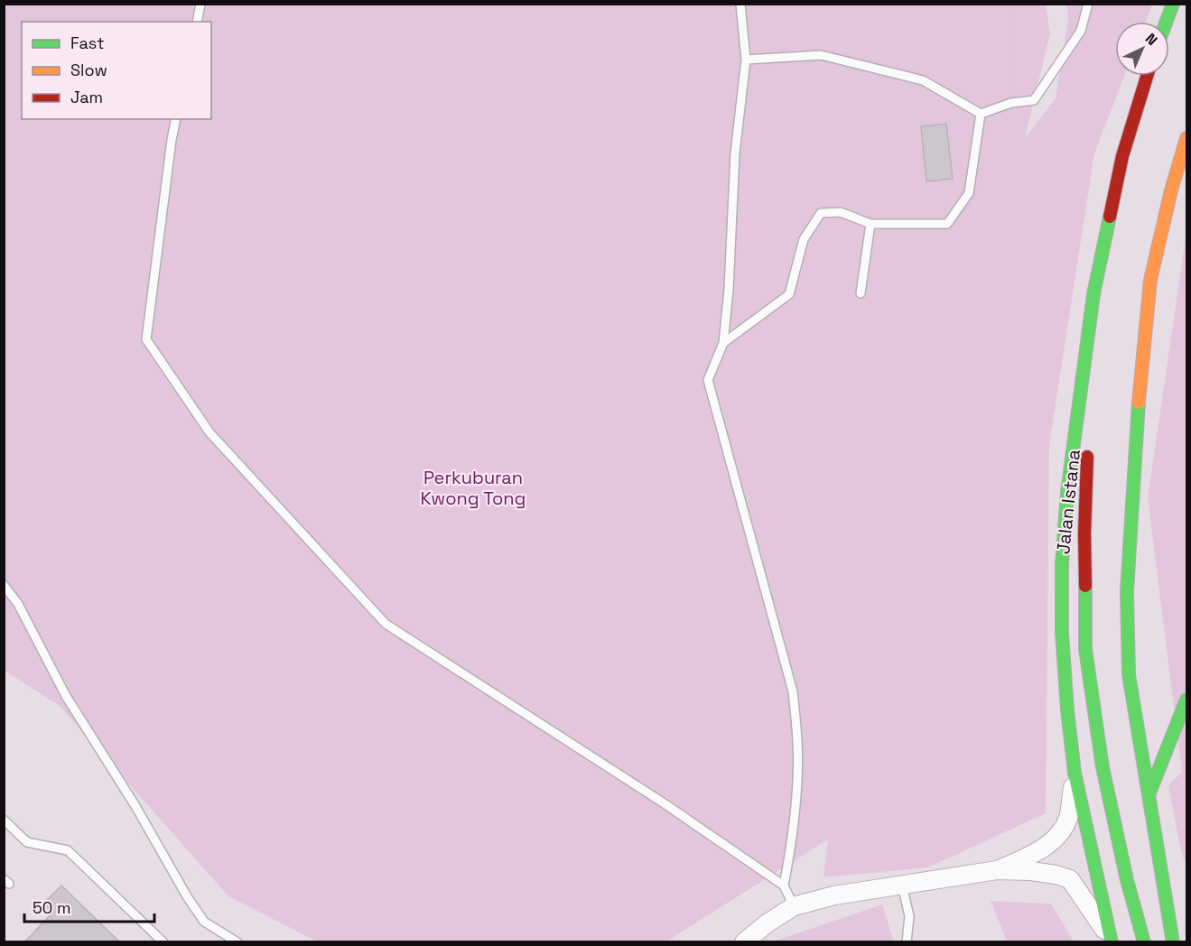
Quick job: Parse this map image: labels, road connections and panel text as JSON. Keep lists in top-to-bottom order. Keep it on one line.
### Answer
{"streets":{"main road":["Jalan Istana"]},"parks":["Perkuburan Kwong Tong"],"legend":["Fast","Slow","Jam"],"scale_bar":"50 m","north":"top right"}
